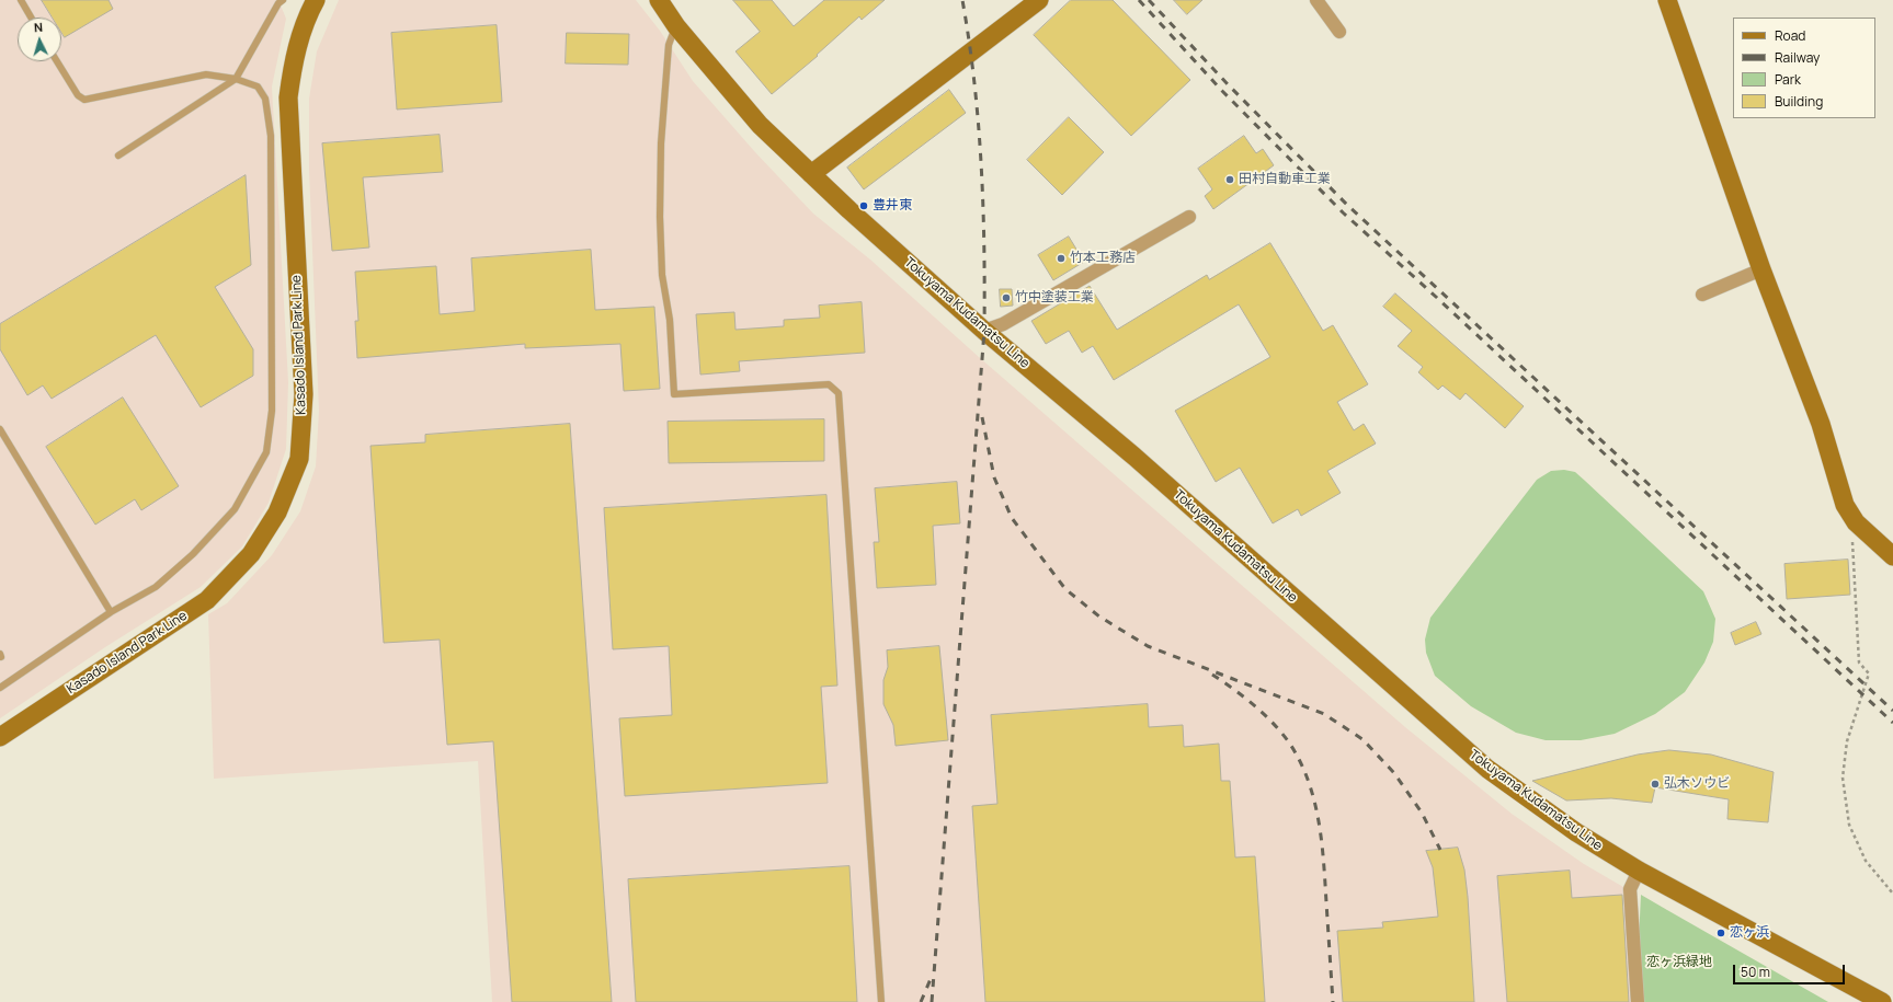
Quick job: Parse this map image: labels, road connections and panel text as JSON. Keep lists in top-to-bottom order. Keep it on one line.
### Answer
{"streets":{"main road":["Tokuyama Kudamatsu Line","Kasado Island Park Line"]},"parks":["恋ヶ浜緑地"],"places":["田村自動車工業","豊井東","竹本工務店","竹中塗装工業","弘木ソウビ","恋ヶ浜"],"legend":["Road","Railway","Park","Building"],"scale_bar":"50 m","north":"top"}
